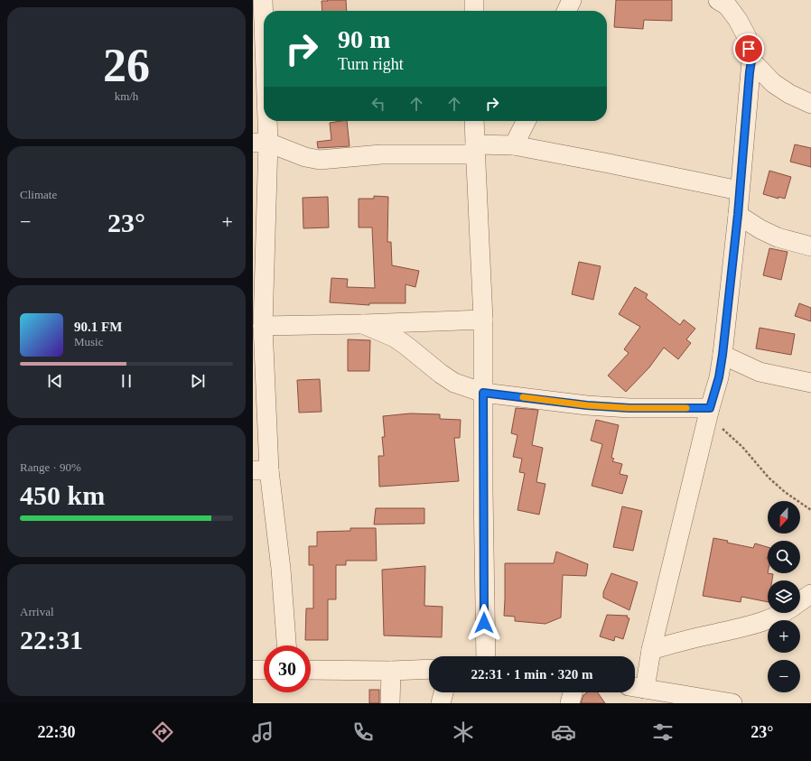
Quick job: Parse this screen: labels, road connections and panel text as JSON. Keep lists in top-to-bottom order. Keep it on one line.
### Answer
{"north":"bottom","page":{"tile":[["26","km/h"],"Climate",["Range · 90%","450 km"],["Arrival","22:31"]],"turn":["90 m","Turn right"],"heat":["−","23°","+"],"song":["90.1 FM","Music"],"map_buttons":["+","−"],"limit":"30","trip":"22:31 · 1 min · 320 m","tabs":["22:30","23°"]}}
